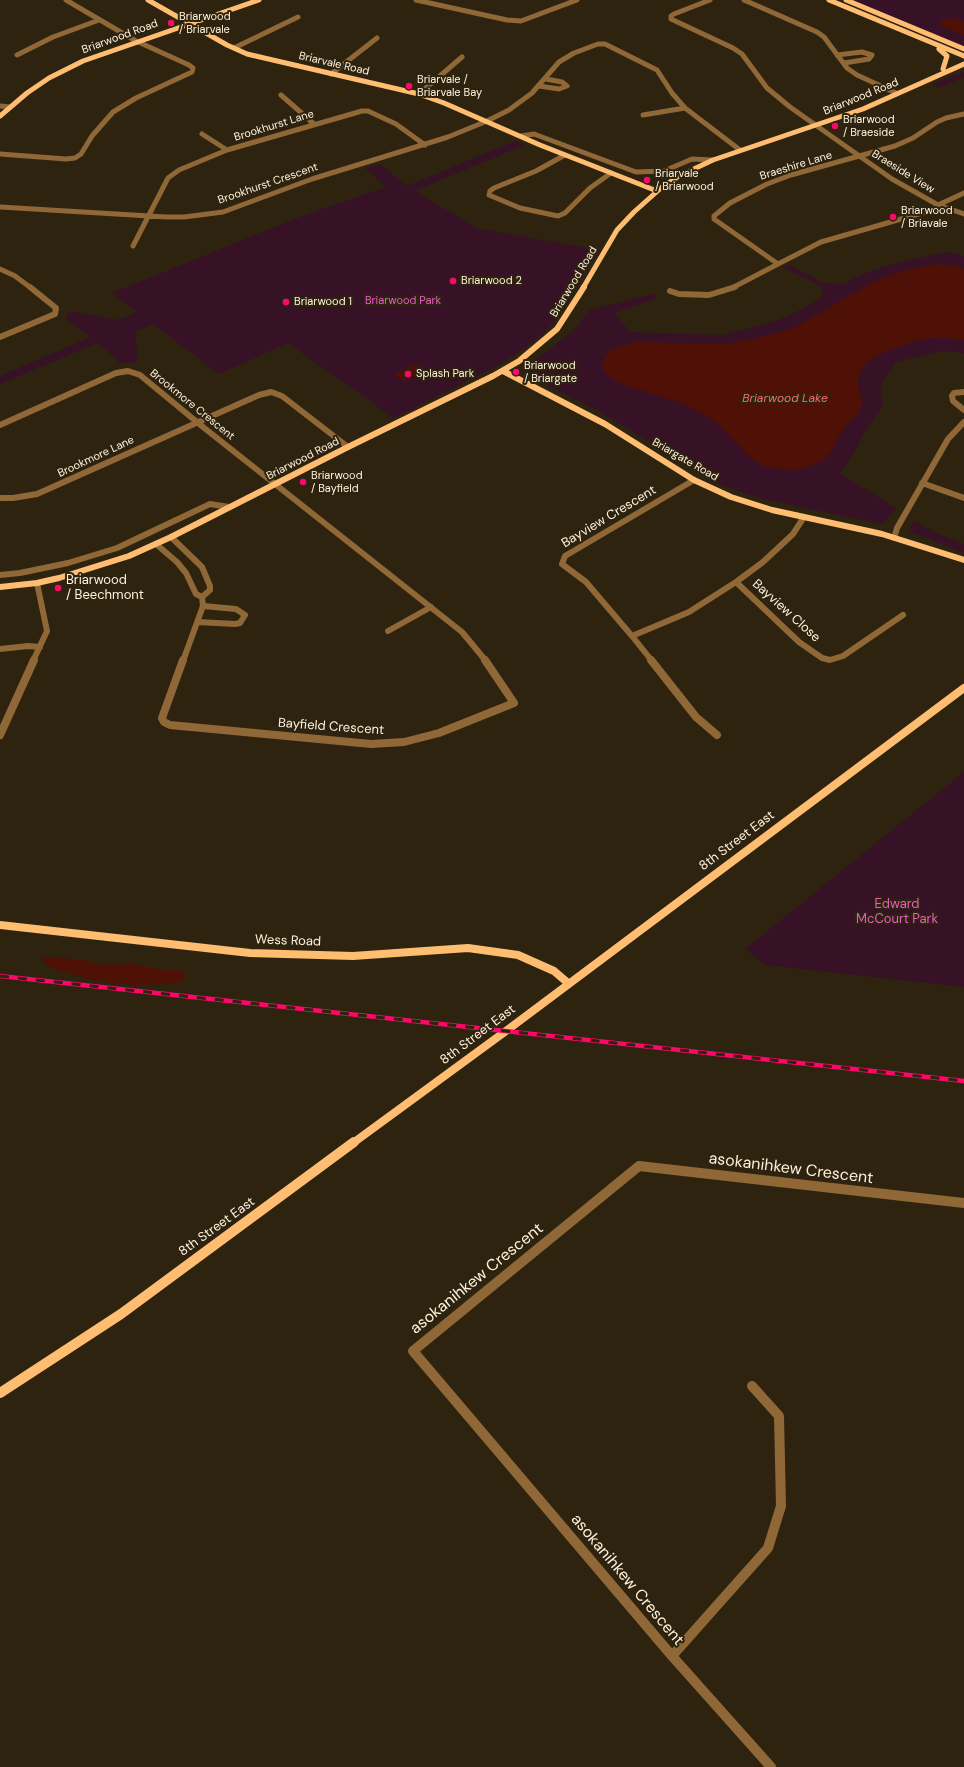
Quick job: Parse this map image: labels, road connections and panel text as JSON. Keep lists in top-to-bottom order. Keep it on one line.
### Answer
{"streets":{"street":["Briarwood Road","Briarvale Road","Brookhurst Lane","Braeshire Lane","Braeside View","Brookhurst Crescent","Brookmore Crescent","Brookmore Lane","Briargate Road","Bayview Crescent","Bayview Close","Bayfield Crescent","8th Street East","Wess Road","asokanihkew Crescent"]},"crossings":[["Briarwood Road","Briarvale Road"],["Briarwood Road","Braeside View"],["Briarwood Road","Brookhurst Crescent"],["Briarwood Road","Brookmore Crescent"],["Briarwood Road","Brookmore Lane"],["Briarwood Road","Briargate Road"],["Briarwood Road","Bayfield Crescent"],["Briarvale Road","Brookhurst Crescent"],["Brookhurst Lane","Brookhurst Crescent"],["Braeshire Lane","Braeside View"],["Brookmore Crescent","Brookmore Lane"],["Brookmore Crescent","Bayfield Crescent"],["Briargate Road","Bayview Crescent"],["8th Street East","Wess Road"]],"water":["Briarwood Lake"],"parks":["Briarwood Park","Edward McCourt Park"],"places":["Briarwood / Briarvale","Briarvale / Briarvale Bay","Briarwood / Braeside","Briarvale / Briarwood","Briarwood / Briavale","Briarwood 2","Briarwood 1","Briarwood / Briargate","Splash Park","Briarwood / Bayfield","Briarwood / Beechmont"]}
